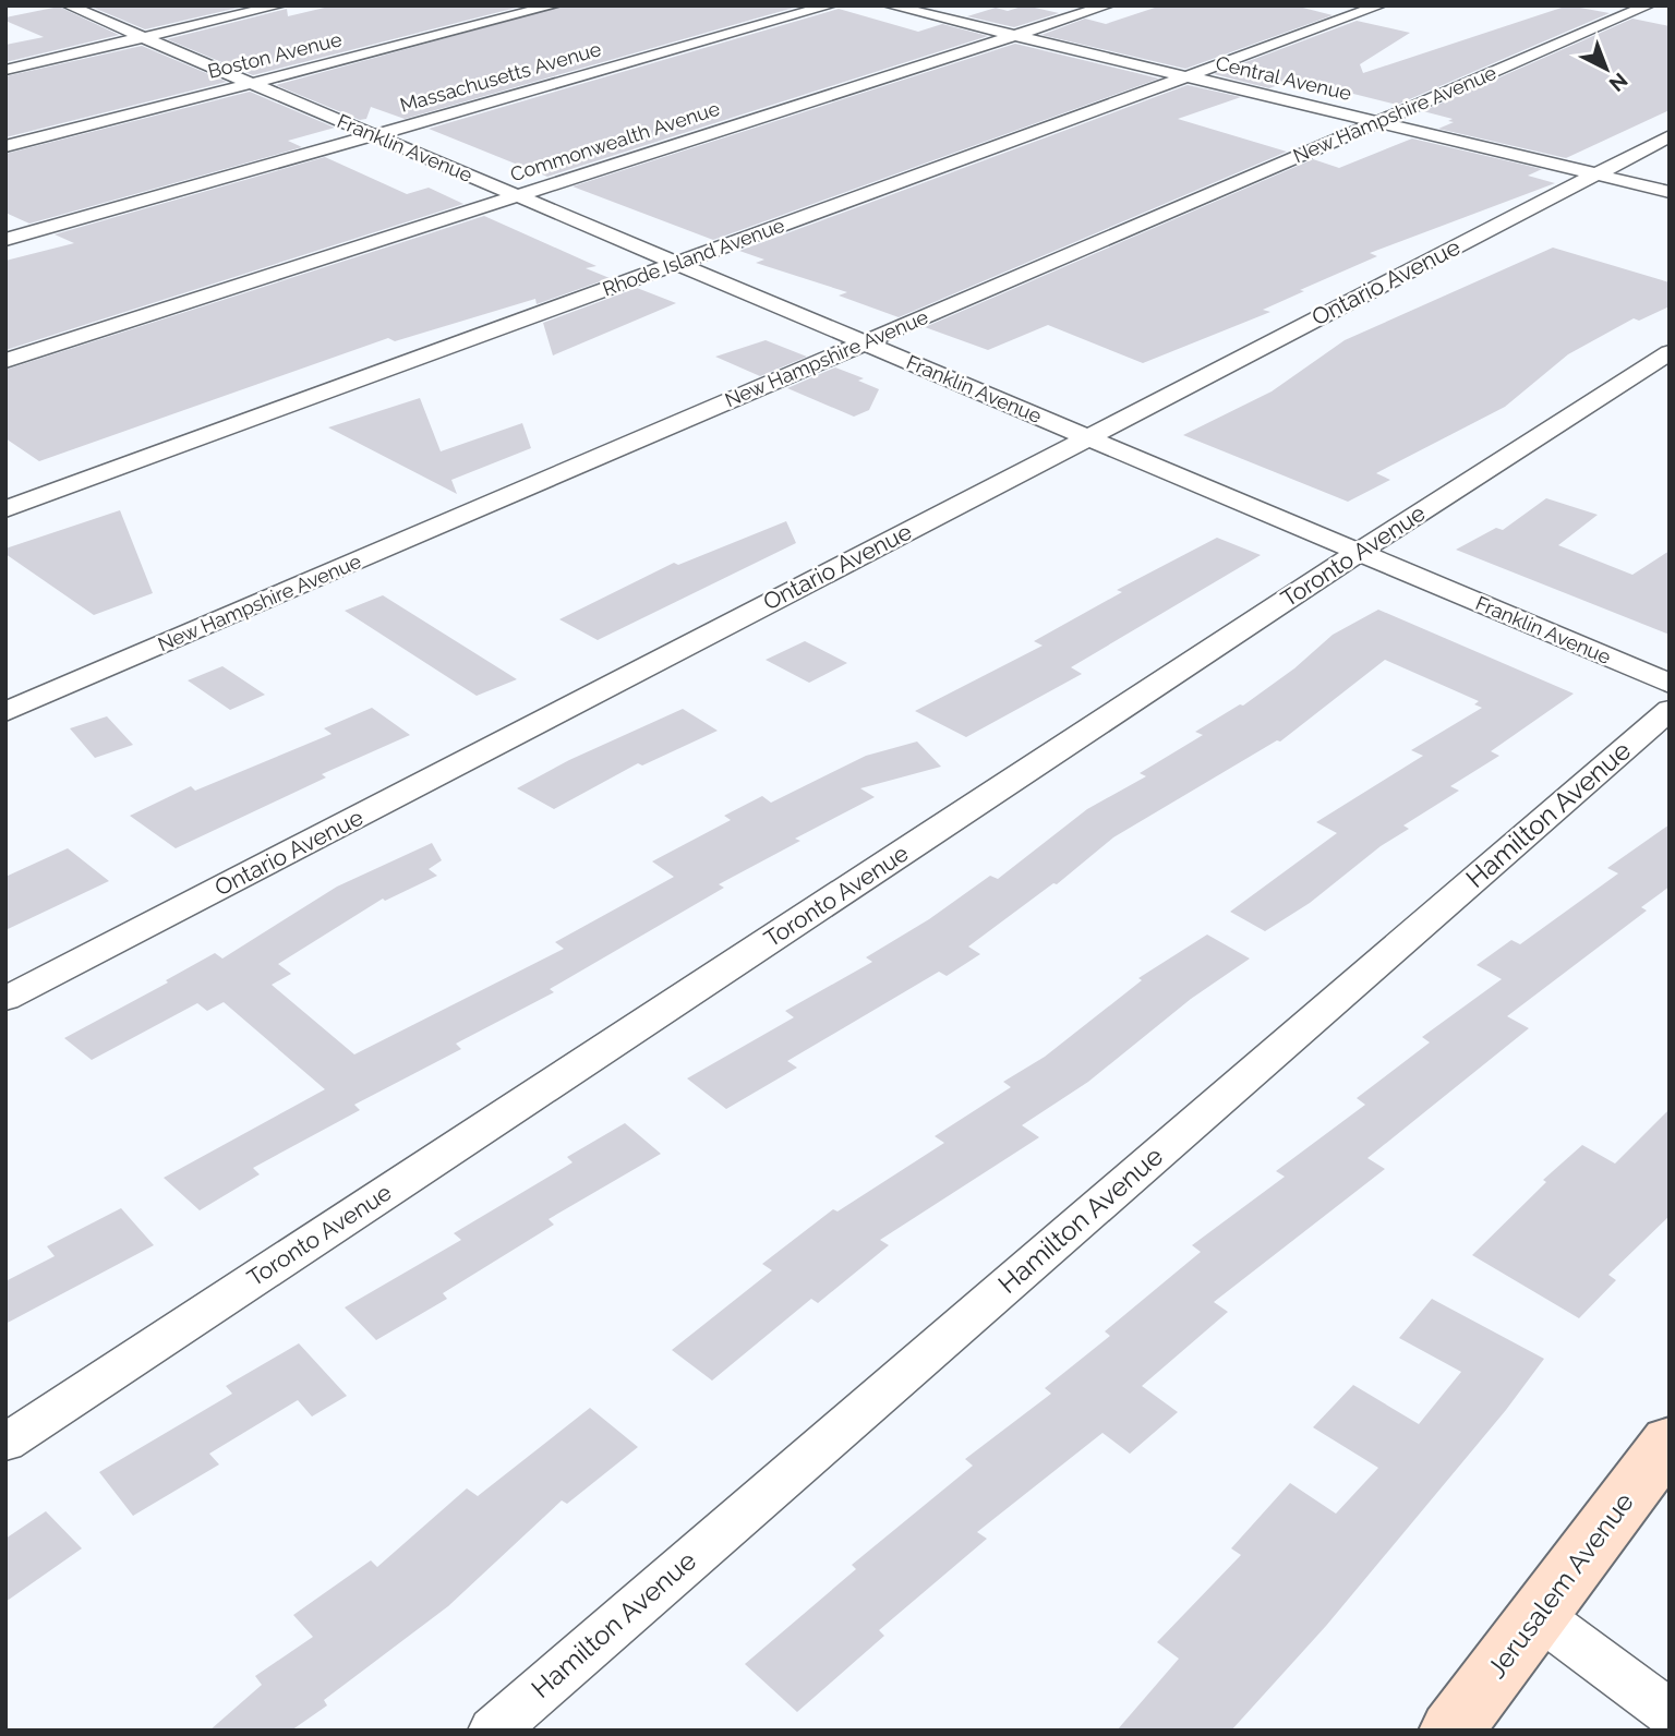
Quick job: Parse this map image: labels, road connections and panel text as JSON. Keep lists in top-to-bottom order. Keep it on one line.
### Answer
{"streets":{"main road":["Jerusalem Avenue"],"street":["Boston Avenue","Massachusetts Avenue","Central Avenue","New Hampshire Avenue","Commonwealth Avenue","Franklin Avenue","Rhode Island Avenue","Ontario Avenue","Toronto Avenue","Hamilton Avenue"]},"crossings":[["Boston Avenue","Franklin Avenue"],["Massachusetts Avenue","Franklin Avenue"],["Central Avenue","New Hampshire Avenue"],["Central Avenue","Commonwealth Avenue"],["Central Avenue","Rhode Island Avenue"],["Central Avenue","Ontario Avenue"],["New Hampshire Avenue","Franklin Avenue"],["Commonwealth Avenue","Franklin Avenue"],["Franklin Avenue","Rhode Island Avenue"],["Franklin Avenue","Ontario Avenue"],["Franklin Avenue","Toronto Avenue"]],"north":"bottom right"}
